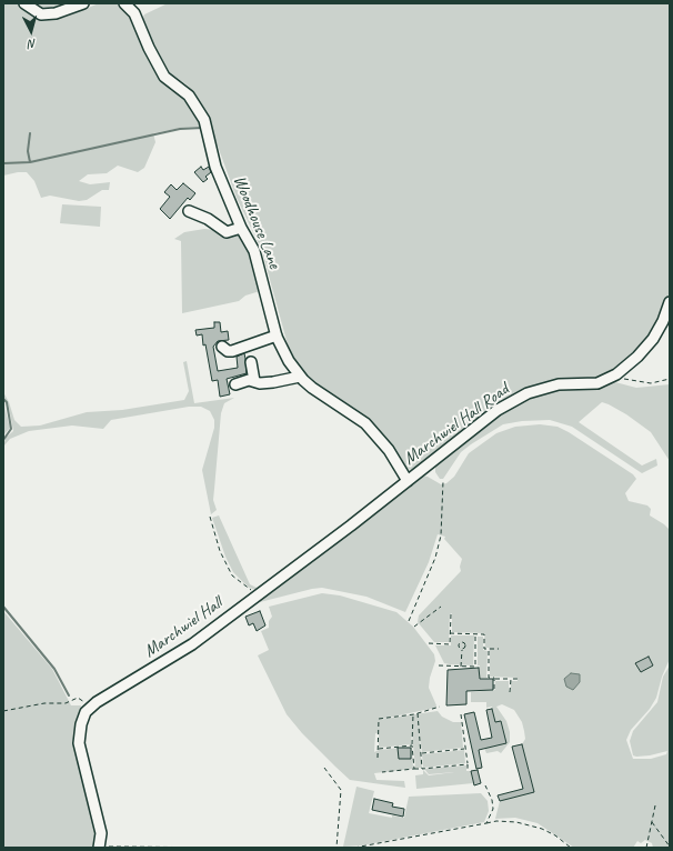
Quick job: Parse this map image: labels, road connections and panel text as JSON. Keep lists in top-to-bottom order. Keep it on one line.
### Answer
{"streets":{"street":["Woodhouse Lane","Marchwiel Hall Road","Marchwiel Hall"]},"crossings":[["Woodhouse Lane","Marchwiel Hall Road"],["Woodhouse Lane","Marchwiel Hall"],["Marchwiel Hall Road","Marchwiel Hall"]],"north":"bottom"}
